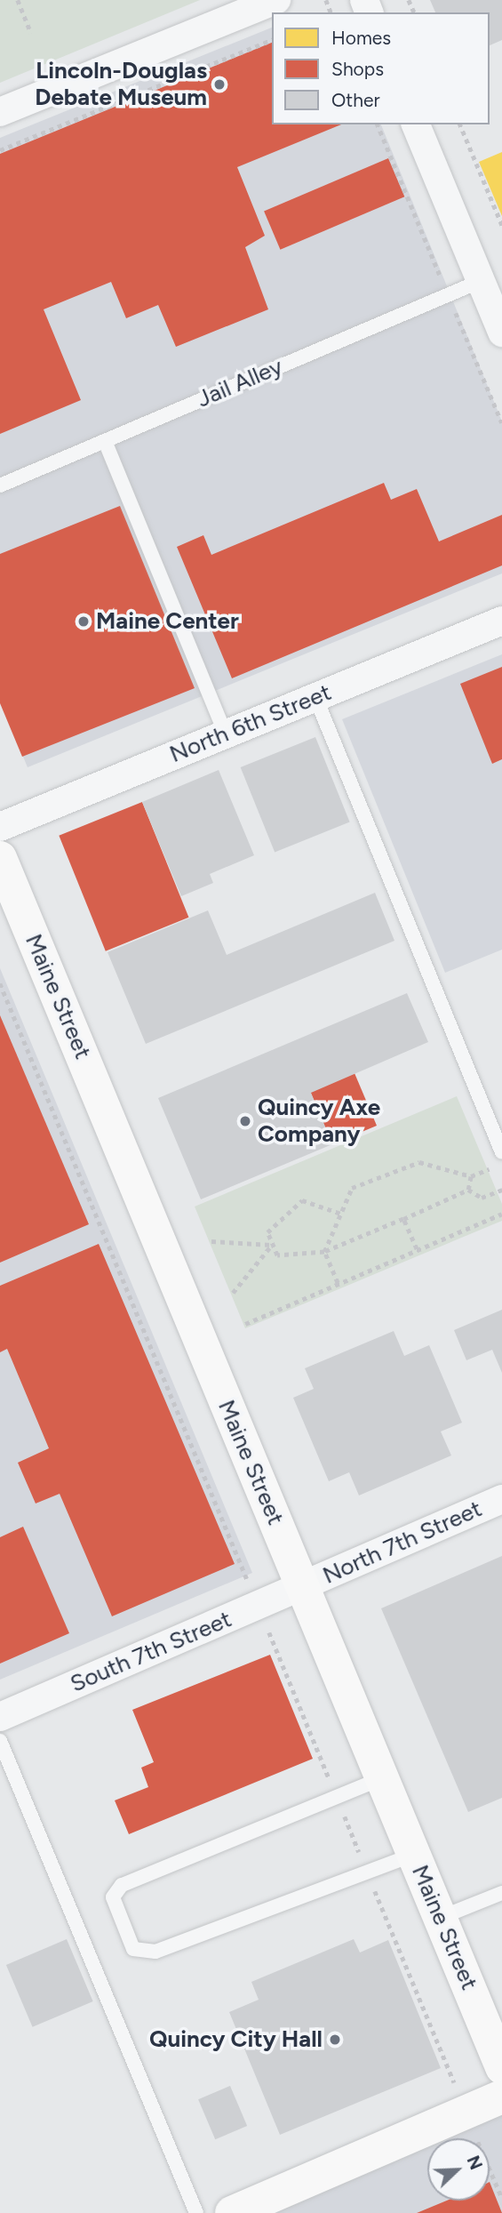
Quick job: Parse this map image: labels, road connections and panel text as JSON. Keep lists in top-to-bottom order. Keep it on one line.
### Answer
{"streets":{"street":["North 6th Street","Maine Street","North 7th Street","South 7th Street"],"lane":["Jail Alley"]},"crossings":[["Maine Street","North 7th Street"],["Maine Street","South 7th Street"],["North 7th Street","South 7th Street"]],"places":["Lincoln-Douglas Debate Museum","Maine Center","Quincy Axe Company","Quincy City Hall"],"legend":["Homes","Shops","Other"],"north":"top right"}
